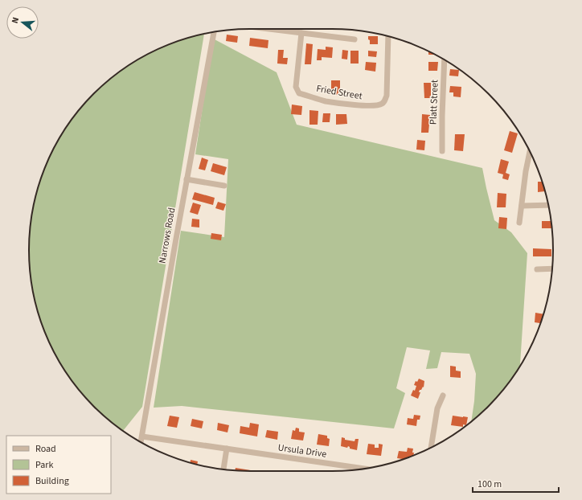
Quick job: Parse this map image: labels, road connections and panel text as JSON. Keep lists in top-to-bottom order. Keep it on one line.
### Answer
{"streets":{"street":["Fried Street","Platt Street","Narrows Road","Ursula Drive"]},"crossings":[["Narrows Road","Ursula Drive"]],"legend":["Road","Park","Building"],"scale_bar":"100 m","north":"left"}
